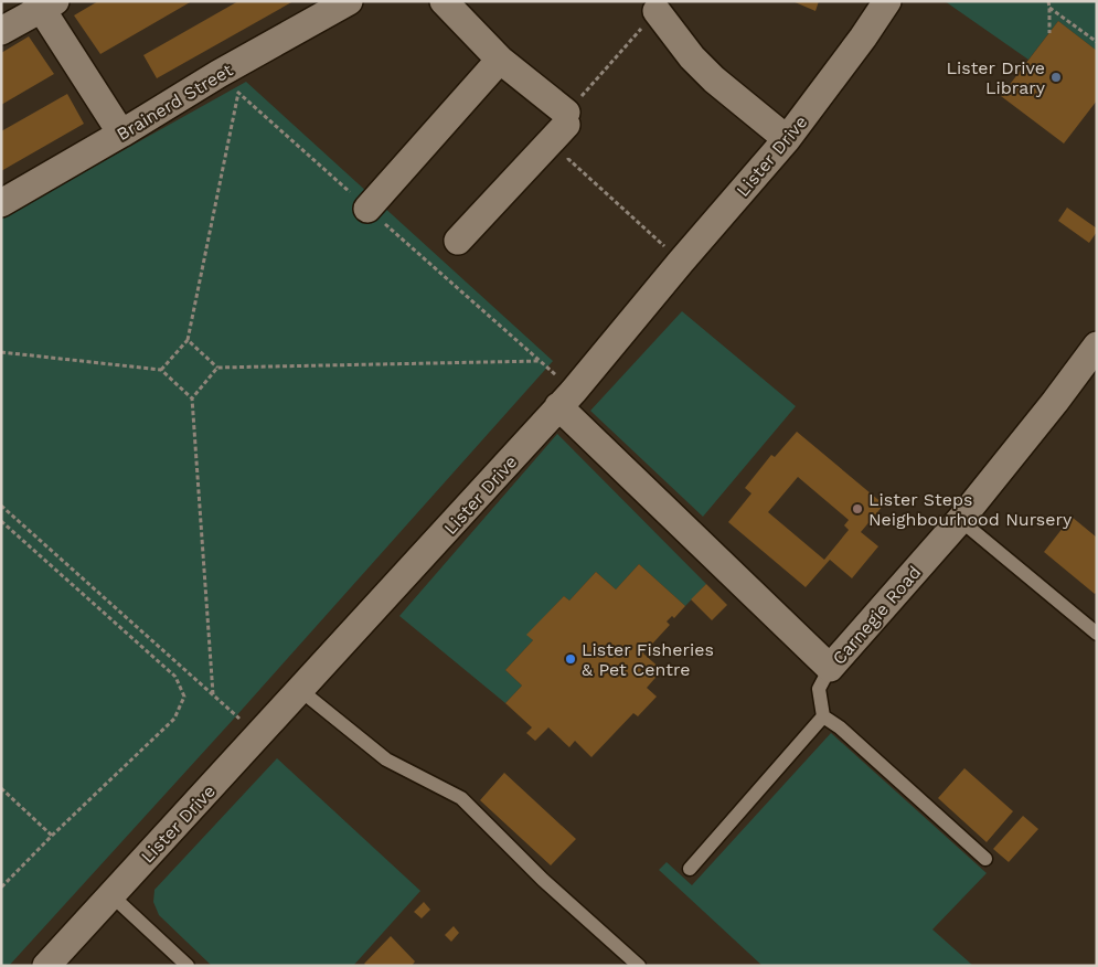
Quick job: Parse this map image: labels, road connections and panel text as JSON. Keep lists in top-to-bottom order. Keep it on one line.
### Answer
{"streets":{"street":["Brainerd Street","Lister Drive","Carnegie Road"]},"crossings":[["Lister Drive","Carnegie Road"]],"places":["Lister Drive Library","Lister Steps Neighbourhood Nursery","Lister Fisheries & Pet Centre"]}
